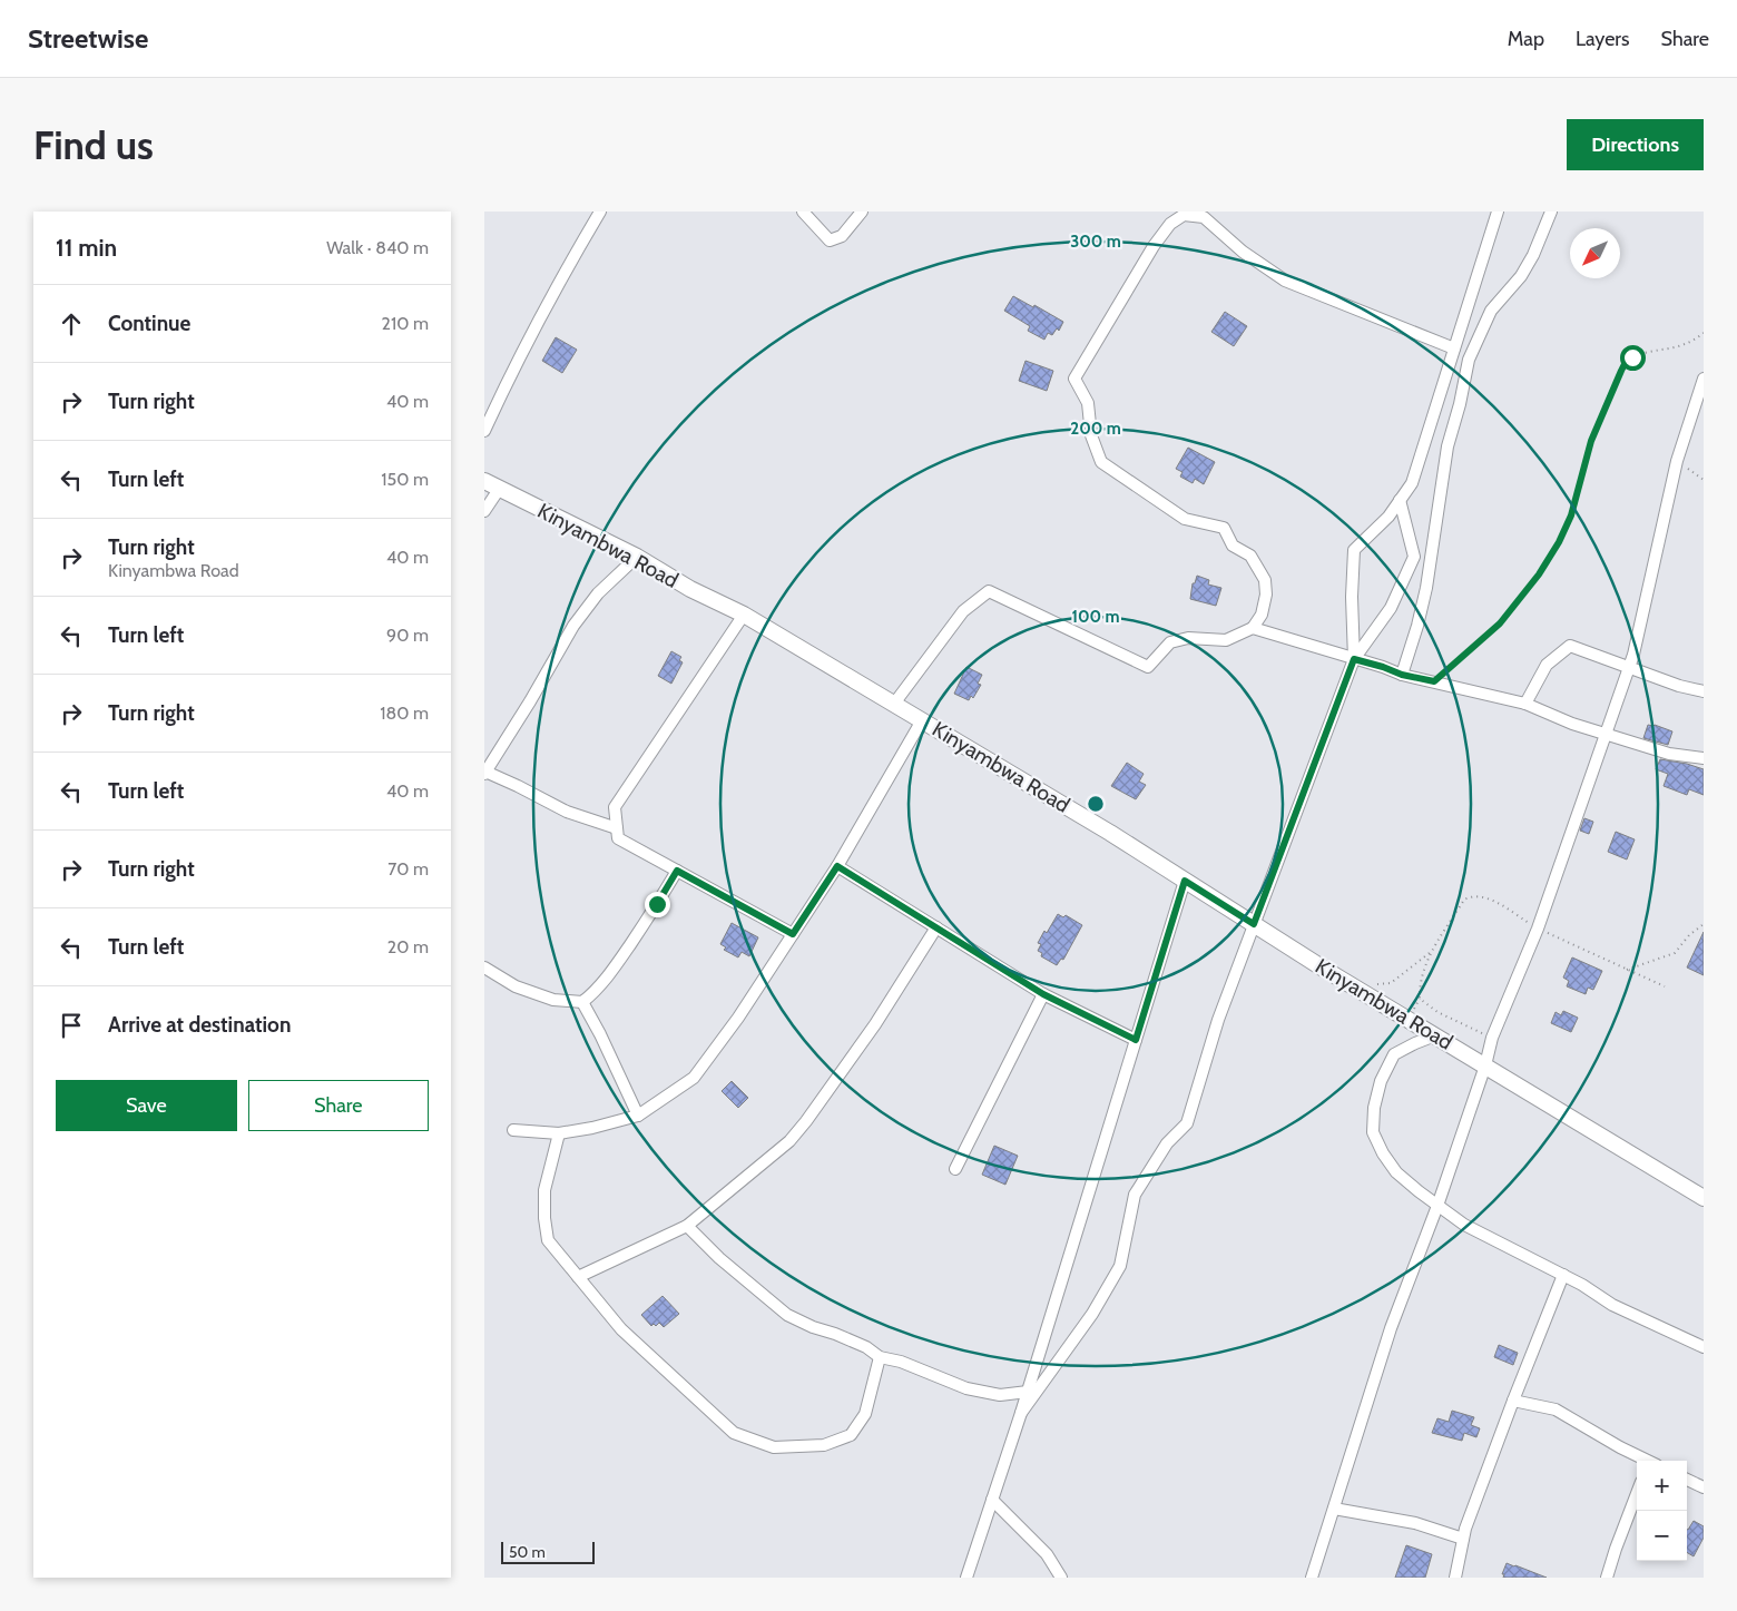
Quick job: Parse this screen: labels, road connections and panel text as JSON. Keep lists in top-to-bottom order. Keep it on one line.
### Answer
{"streets":{"street":["Kinyambwa Road"]},"scale_bar":"50 m","north":"bottom left","page":{"header":"Streetwise","nav":["Map","Layers","Share"],"buttons":["Directions",["Save","Share"]],"title":"Find us","heading":["11 min","Walk · 840 m"],"list":[["Continue","210 m"],["Turn right","40 m"],["Turn left","150 m"],["Turn right","Kinyambwa Road","40 m"],["Turn left","90 m"],["Turn right","180 m"],["Turn left","40 m"],["Turn right","70 m"],["Turn left","20 m"],"Arrive at destination"],"map_buttons":["+","−"],"scale":"50 m"},"rings":["300 m","200 m","100 m"]}
